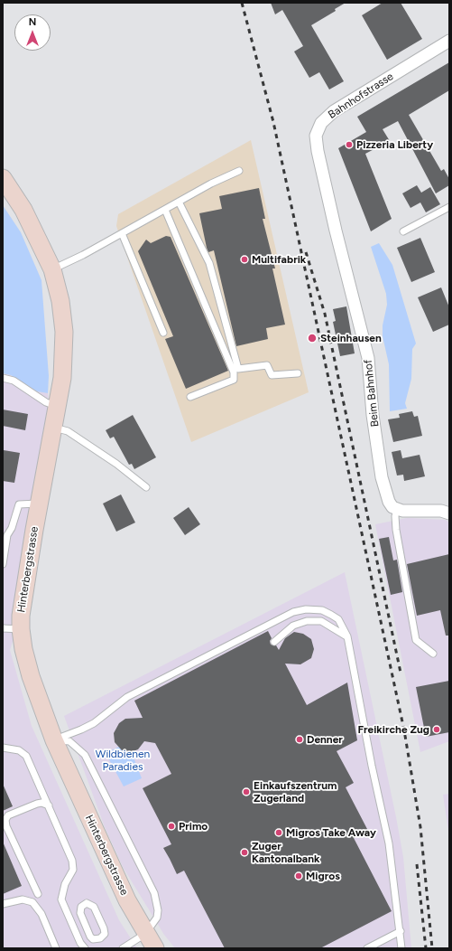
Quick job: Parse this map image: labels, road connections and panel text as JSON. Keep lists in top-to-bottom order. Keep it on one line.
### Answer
{"streets":{"street":["Bahnhofstrasse","Beim Bahnhof","Hinterbergstrasse"]},"crossings":[["Bahnhofstrasse","Beim Bahnhof"]],"parks":["Wildbienen Paradies"],"places":["Pizzeria Liberty","Multifabrik","Steinhausen","Freikirche Zug","Denner","Einkaufszentrum Zugerland","Primo","Migros Take Away","Zuger Kantonalbank","Migros"],"north":"top"}
